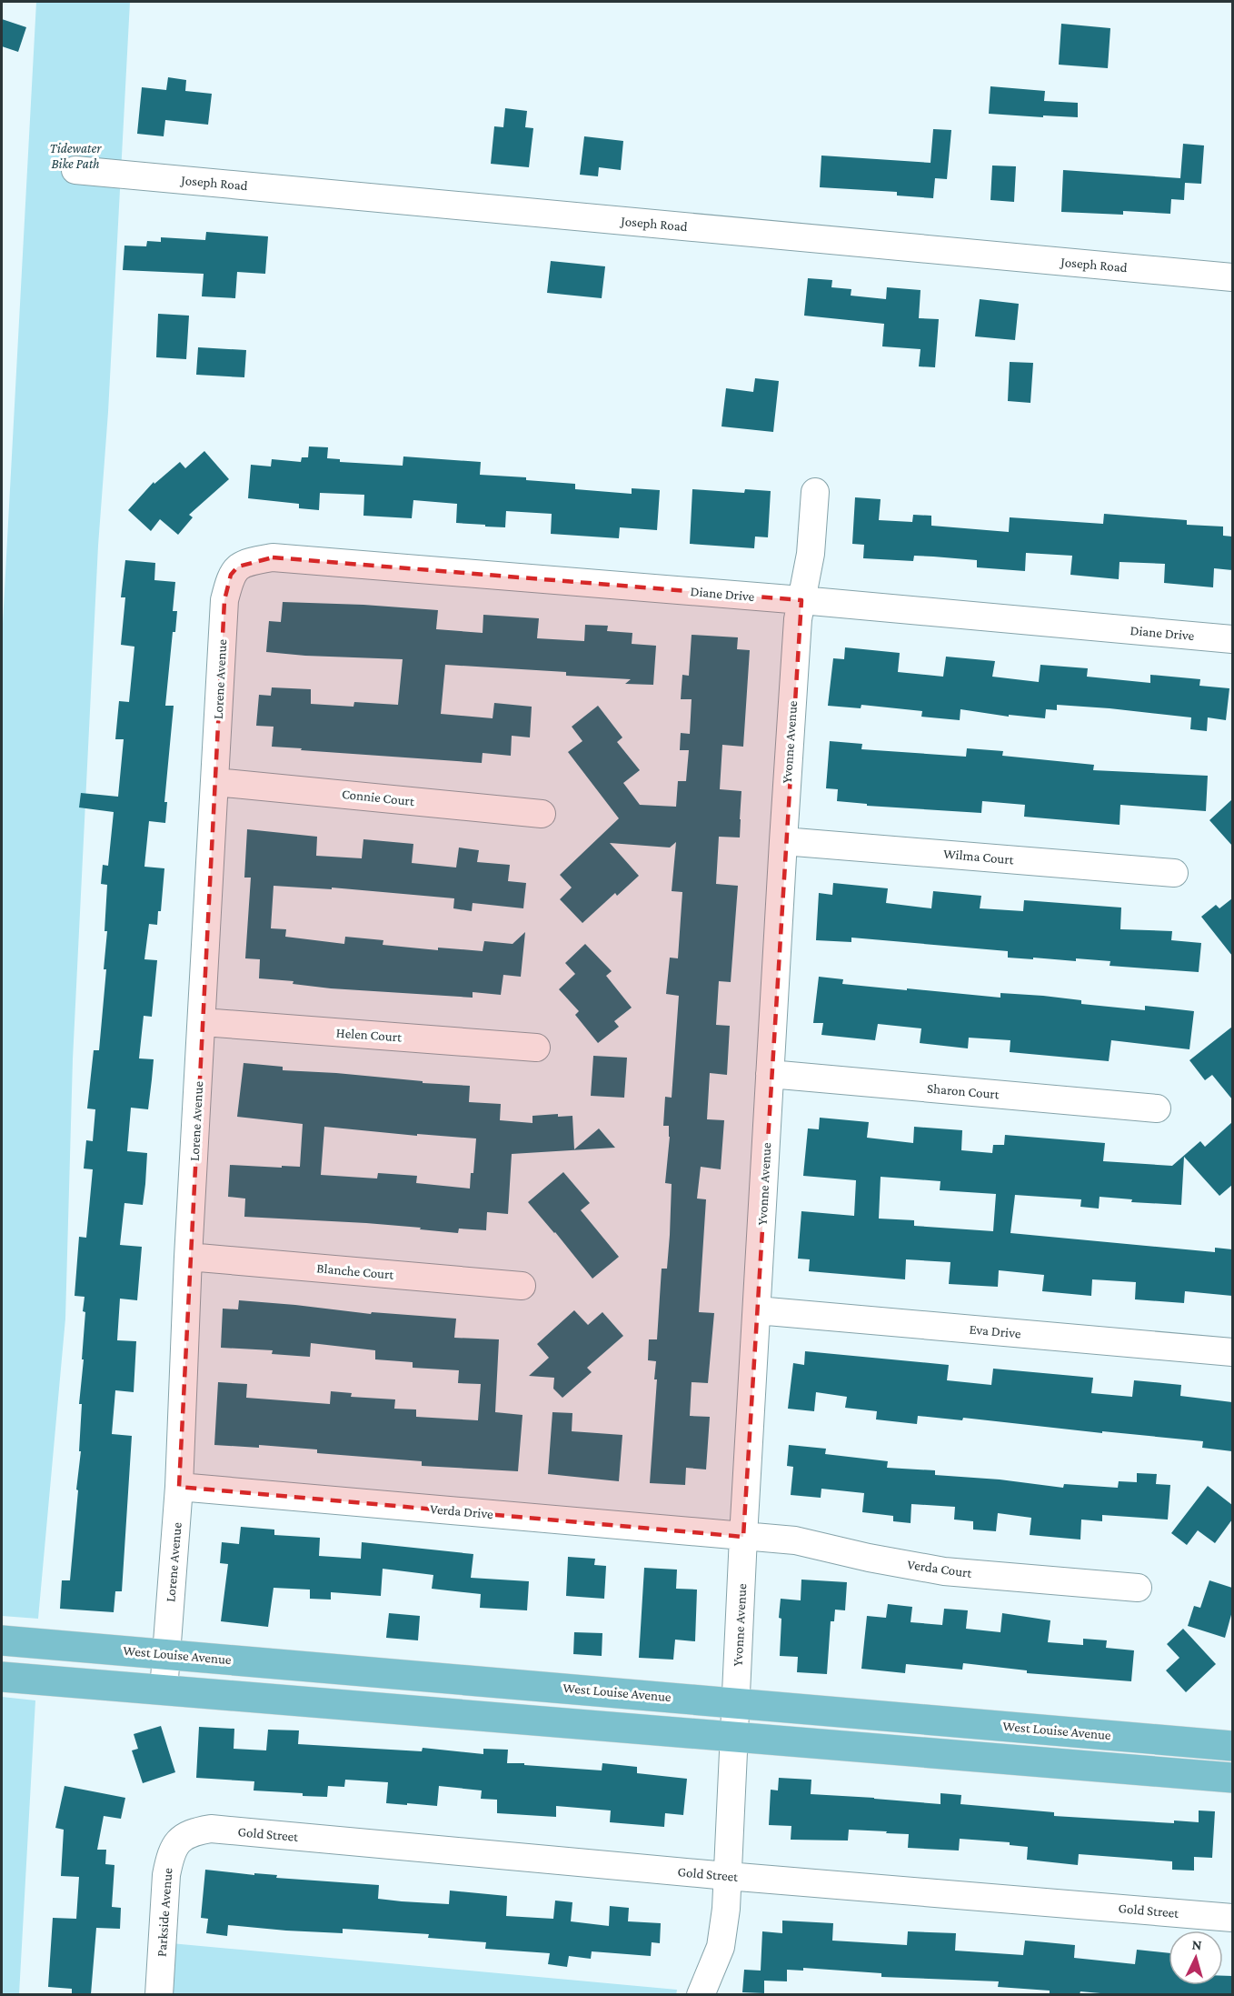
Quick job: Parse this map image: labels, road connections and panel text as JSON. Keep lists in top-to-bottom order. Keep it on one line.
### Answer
{"streets":{"main road":["West Louise Avenue"],"street":["Joseph Road","Diane Drive","Lorene Avenue","Yvonne Avenue","Connie Court","Wilma Court","Helen Court","Sharon Court","Blanche Court","Eva Drive","Verda Drive","Verda Court","Gold Street","Parkside Avenue"]},"crossings":[["Diane Drive","Lorene Avenue"],["Diane Drive","Yvonne Avenue"],["Lorene Avenue","Connie Court"],["Lorene Avenue","Helen Court"],["Lorene Avenue","Blanche Court"],["Lorene Avenue","Verda Drive"],["Lorene Avenue","West Louise Avenue"],["Yvonne Avenue","Wilma Court"],["Yvonne Avenue","Sharon Court"],["Yvonne Avenue","Eva Drive"],["Yvonne Avenue","Verda Drive"],["Yvonne Avenue","Verda Court"],["Yvonne Avenue","West Louise Avenue"],["Yvonne Avenue","Gold Street"],["Verda Drive","Verda Court"],["Gold Street","Parkside Avenue"]],"parks":["Tidewater Bike Path"],"north":"top"}
